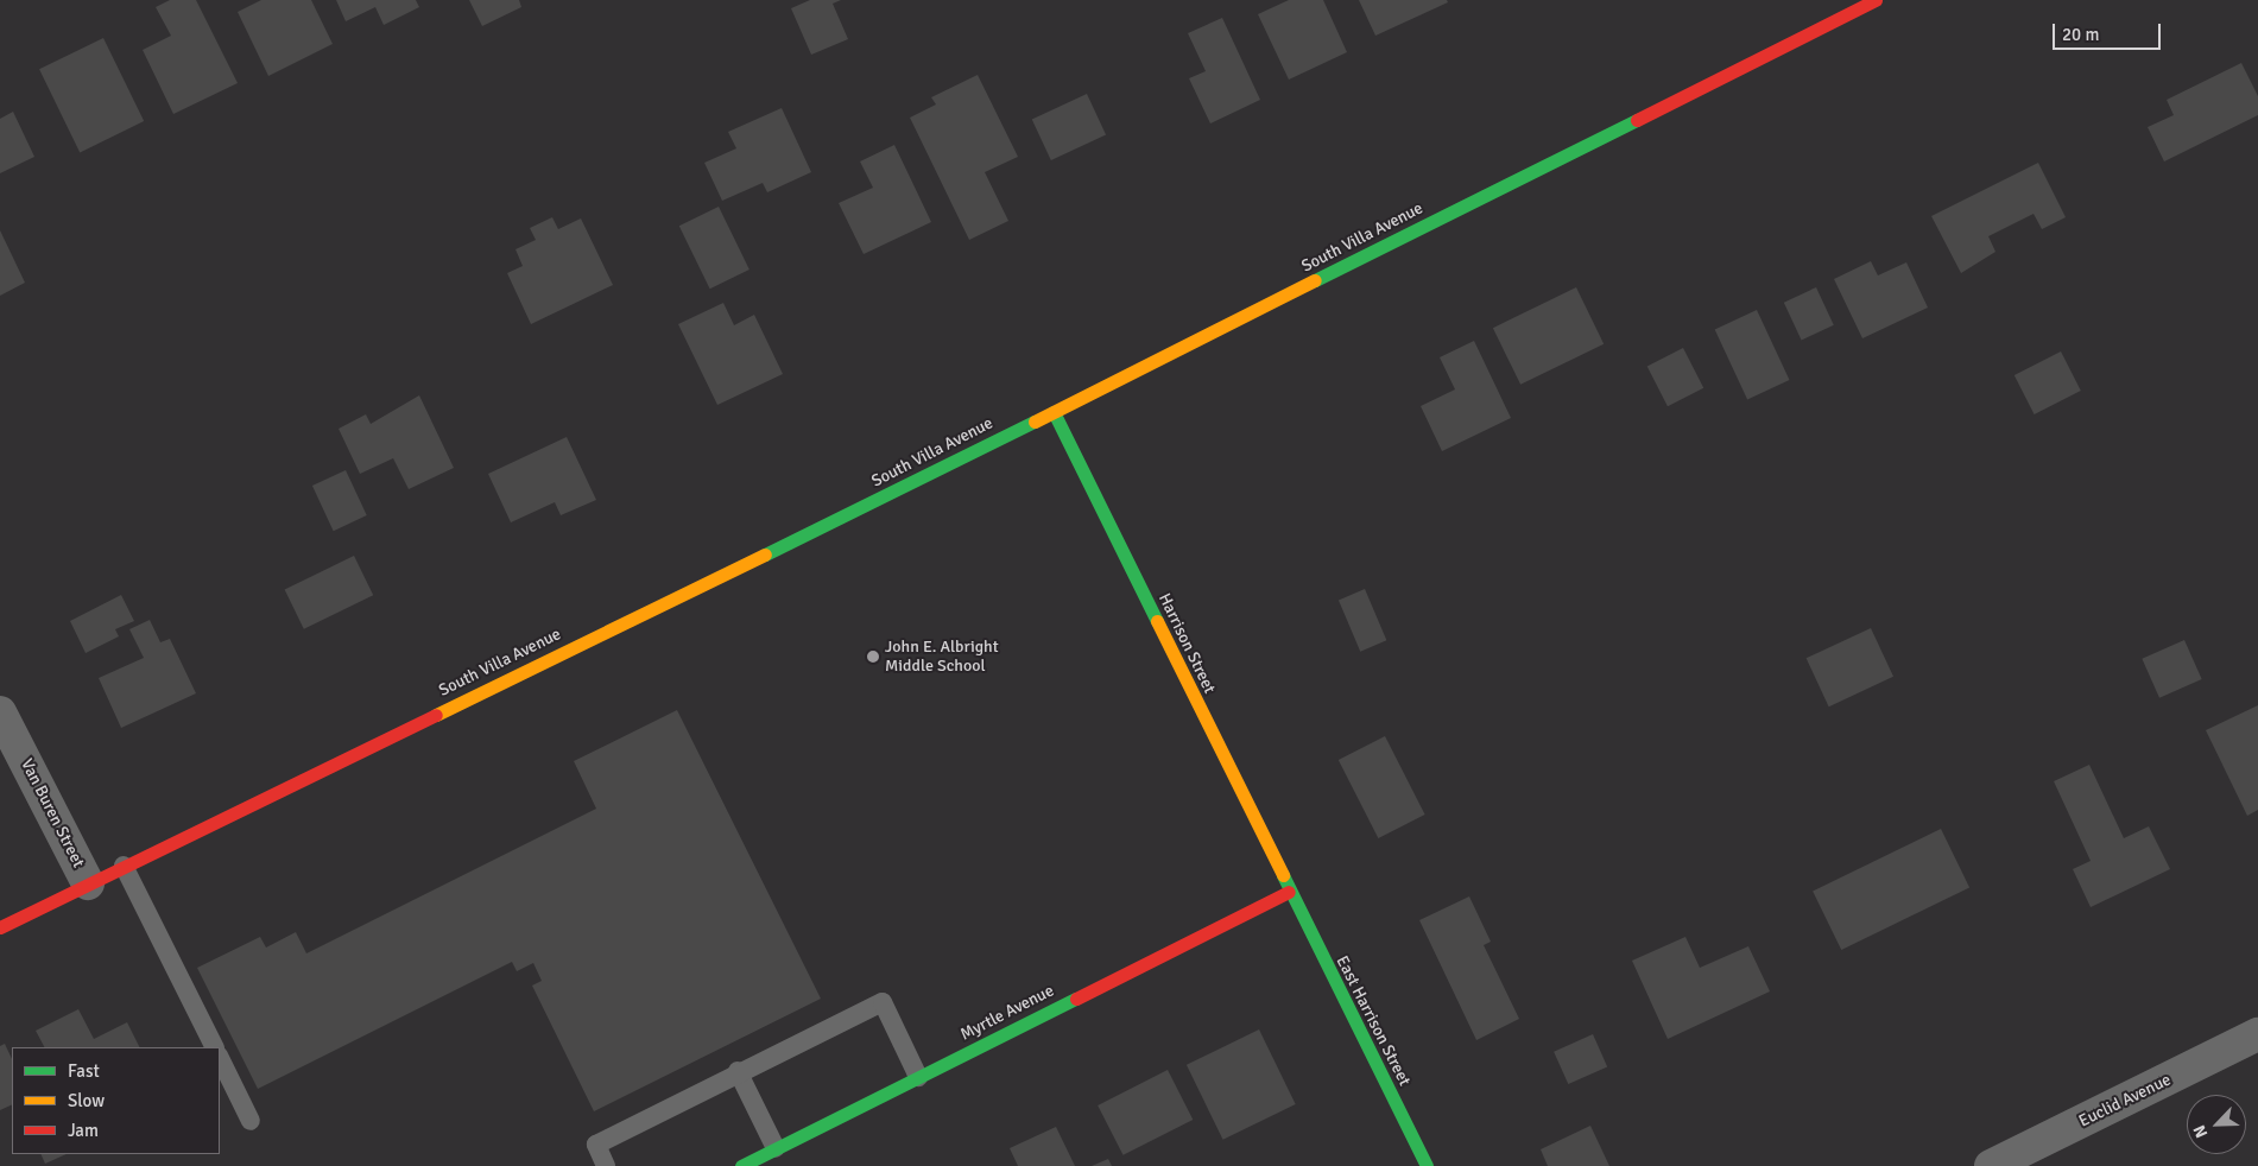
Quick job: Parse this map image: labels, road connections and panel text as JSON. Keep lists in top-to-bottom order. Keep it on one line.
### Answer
{"streets":{"street":["South Villa Avenue","Harrison Street","Van Buren Street","Myrtle Avenue","East Harrison Street","Euclid Avenue"]},"crossings":[["South Villa Avenue","Harrison Street"],["South Villa Avenue","Van Buren Street"],["Harrison Street","Myrtle Avenue"],["Harrison Street","East Harrison Street"],["Myrtle Avenue","East Harrison Street"]],"places":["John E. Albright Middle School"],"legend":["Fast","Slow","Jam"],"scale_bar":"20 m","north":"bottom left"}
